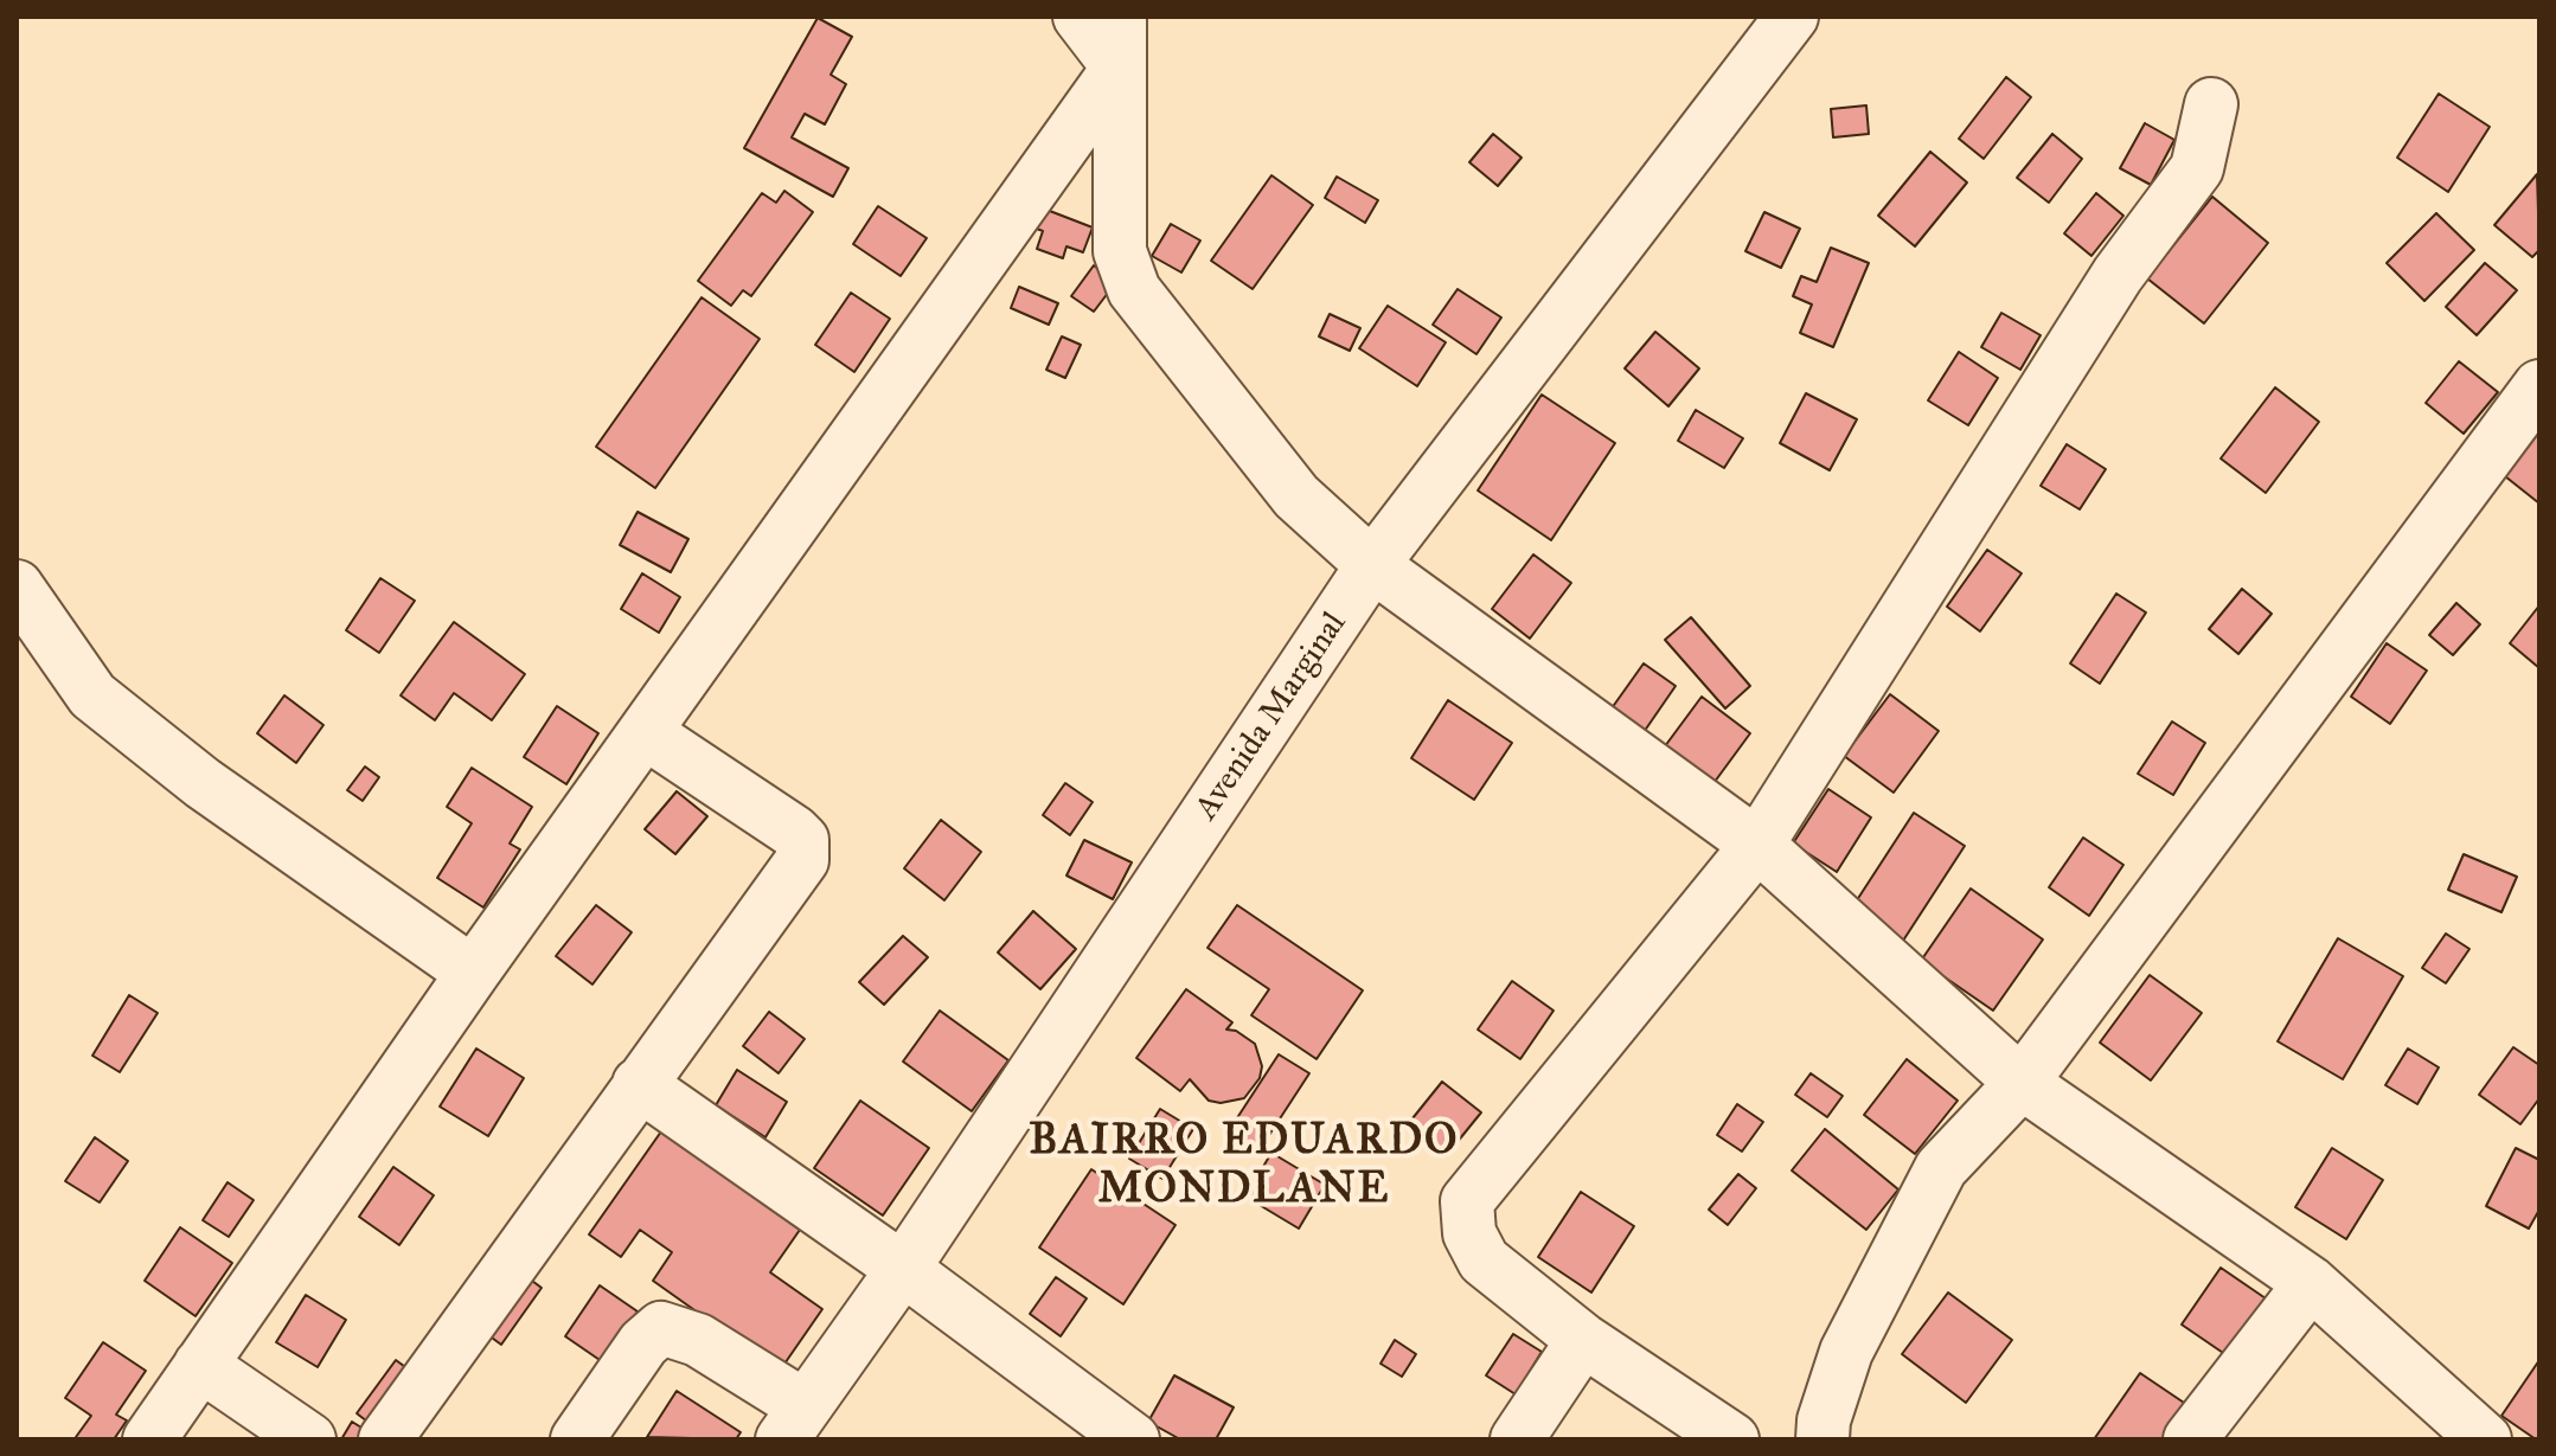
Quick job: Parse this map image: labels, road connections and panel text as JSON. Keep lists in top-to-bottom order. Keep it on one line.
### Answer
{"streets":{"street":["Avenida Marginal"]},"districts":["BAIRRO EDUARDO MONDLANE"]}
